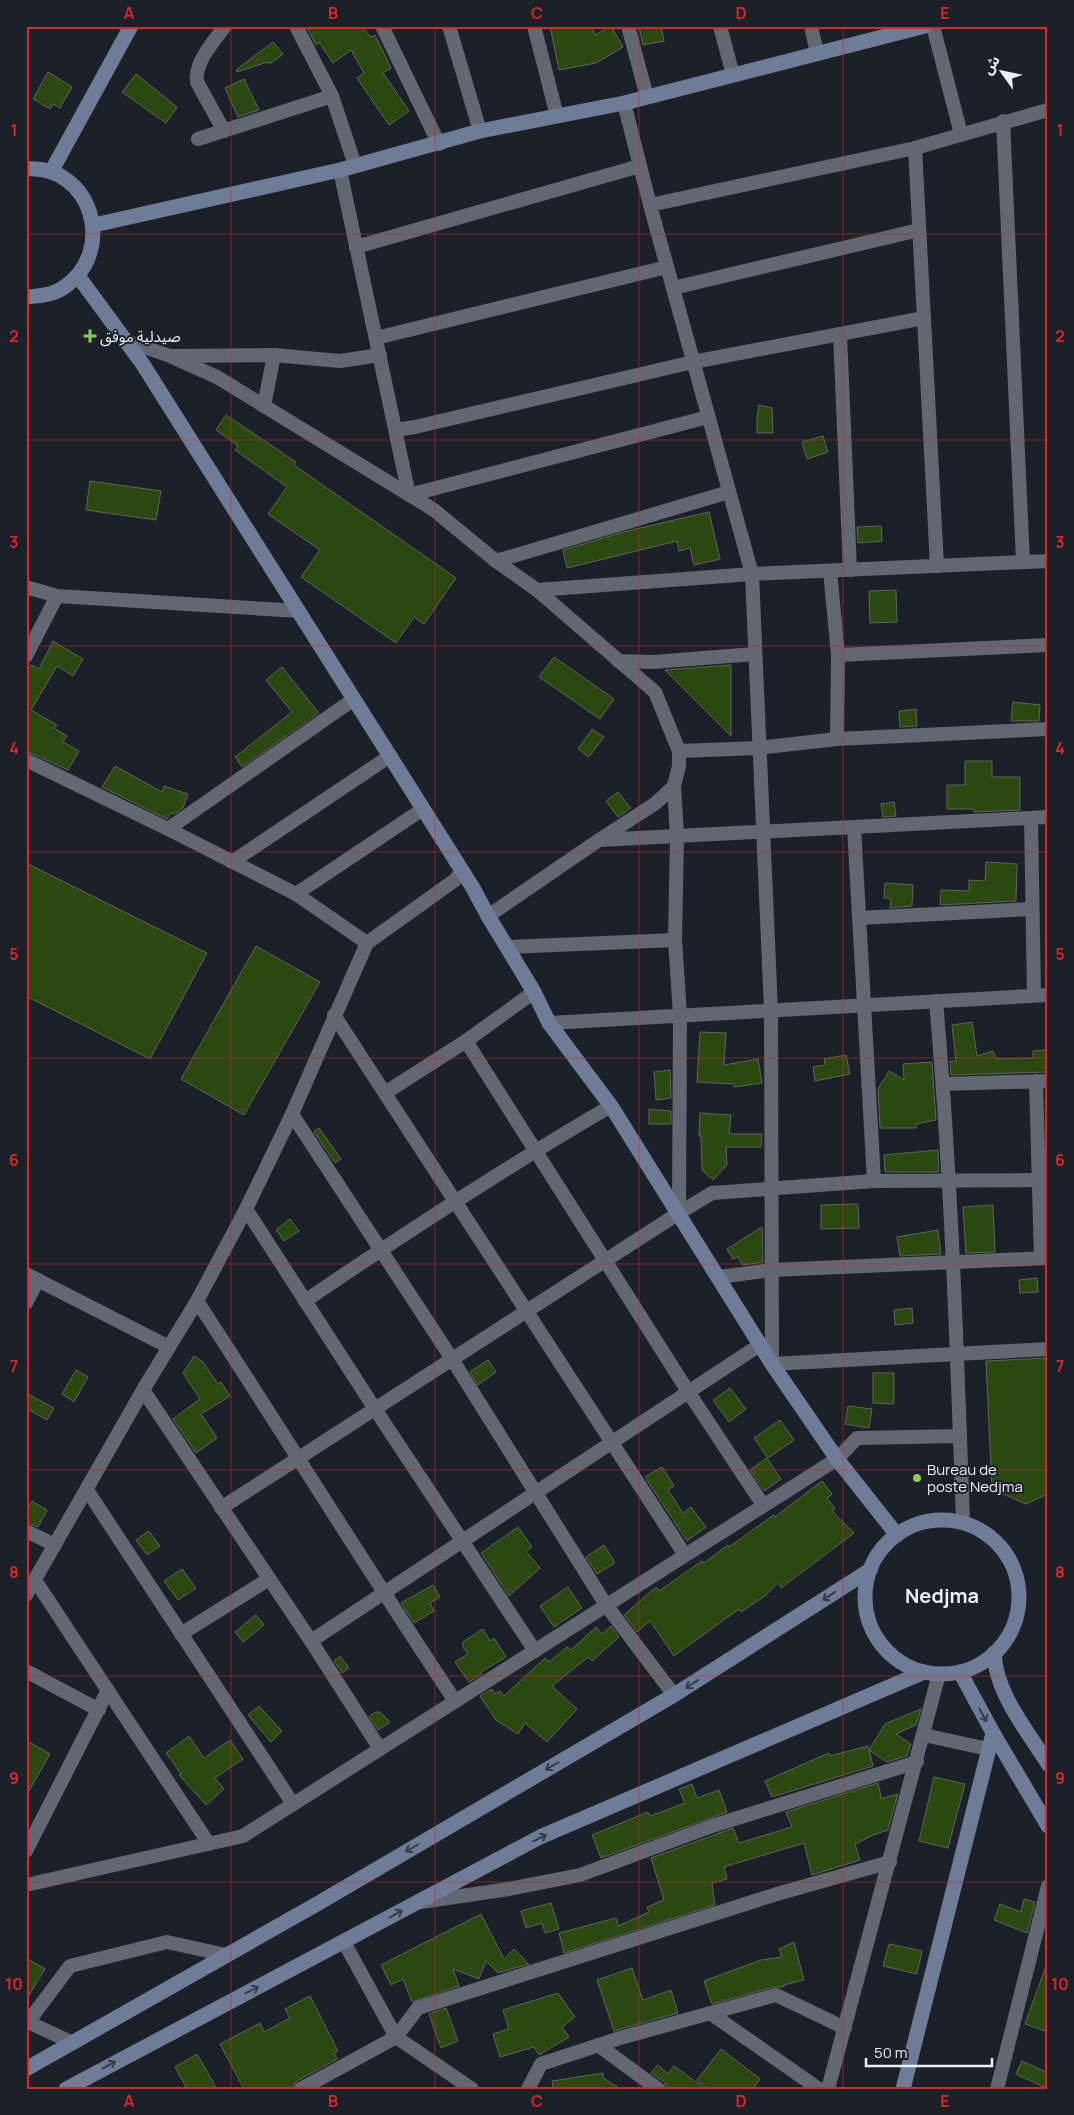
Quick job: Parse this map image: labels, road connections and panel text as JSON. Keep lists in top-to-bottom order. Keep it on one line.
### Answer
{"districts":["Nedjma"],"places":{"health":["صيدلية موفق"],"other":["Bureau de poste Nedjma"]},"scale_bar":"50 m","north":"top left","grid":{"columns":["A","B","C","D","E"],"rows":["1","2","3","4","5","6","7","8","9","10"]}}
